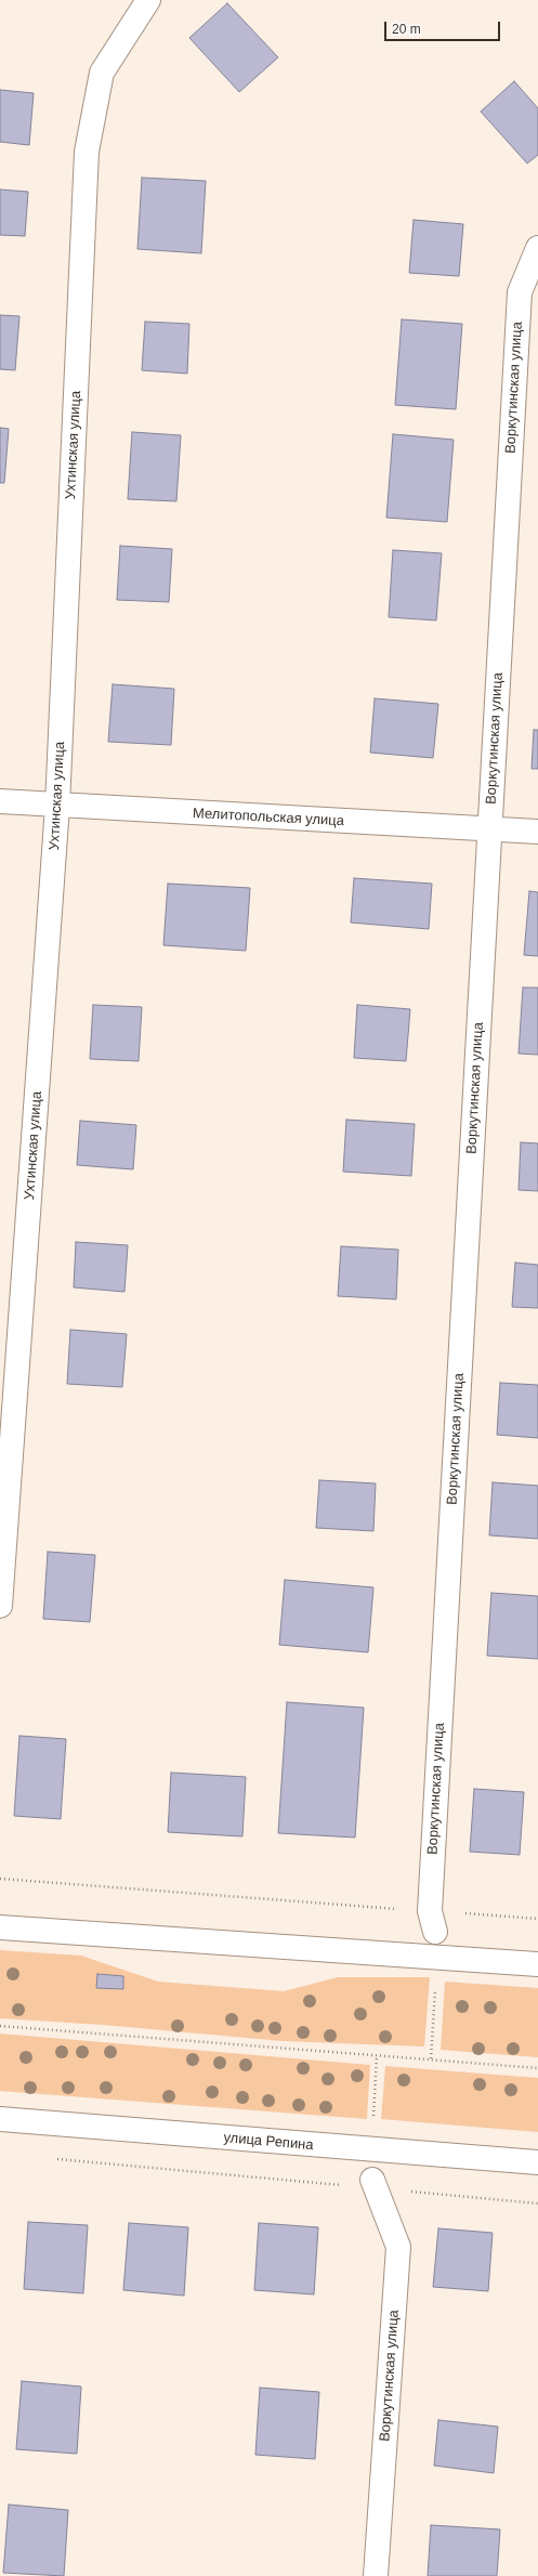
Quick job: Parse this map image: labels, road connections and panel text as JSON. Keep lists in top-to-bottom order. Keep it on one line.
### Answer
{"streets":{"street":["Воркутинская улица","Ухтинская улица","Мелитопольская улица","улица Репина"]},"crossings":[["Воркутинская улица","Мелитопольская улица"],["Ухтинская улица","Мелитопольская улица"]],"scale_bar":"20 m"}
